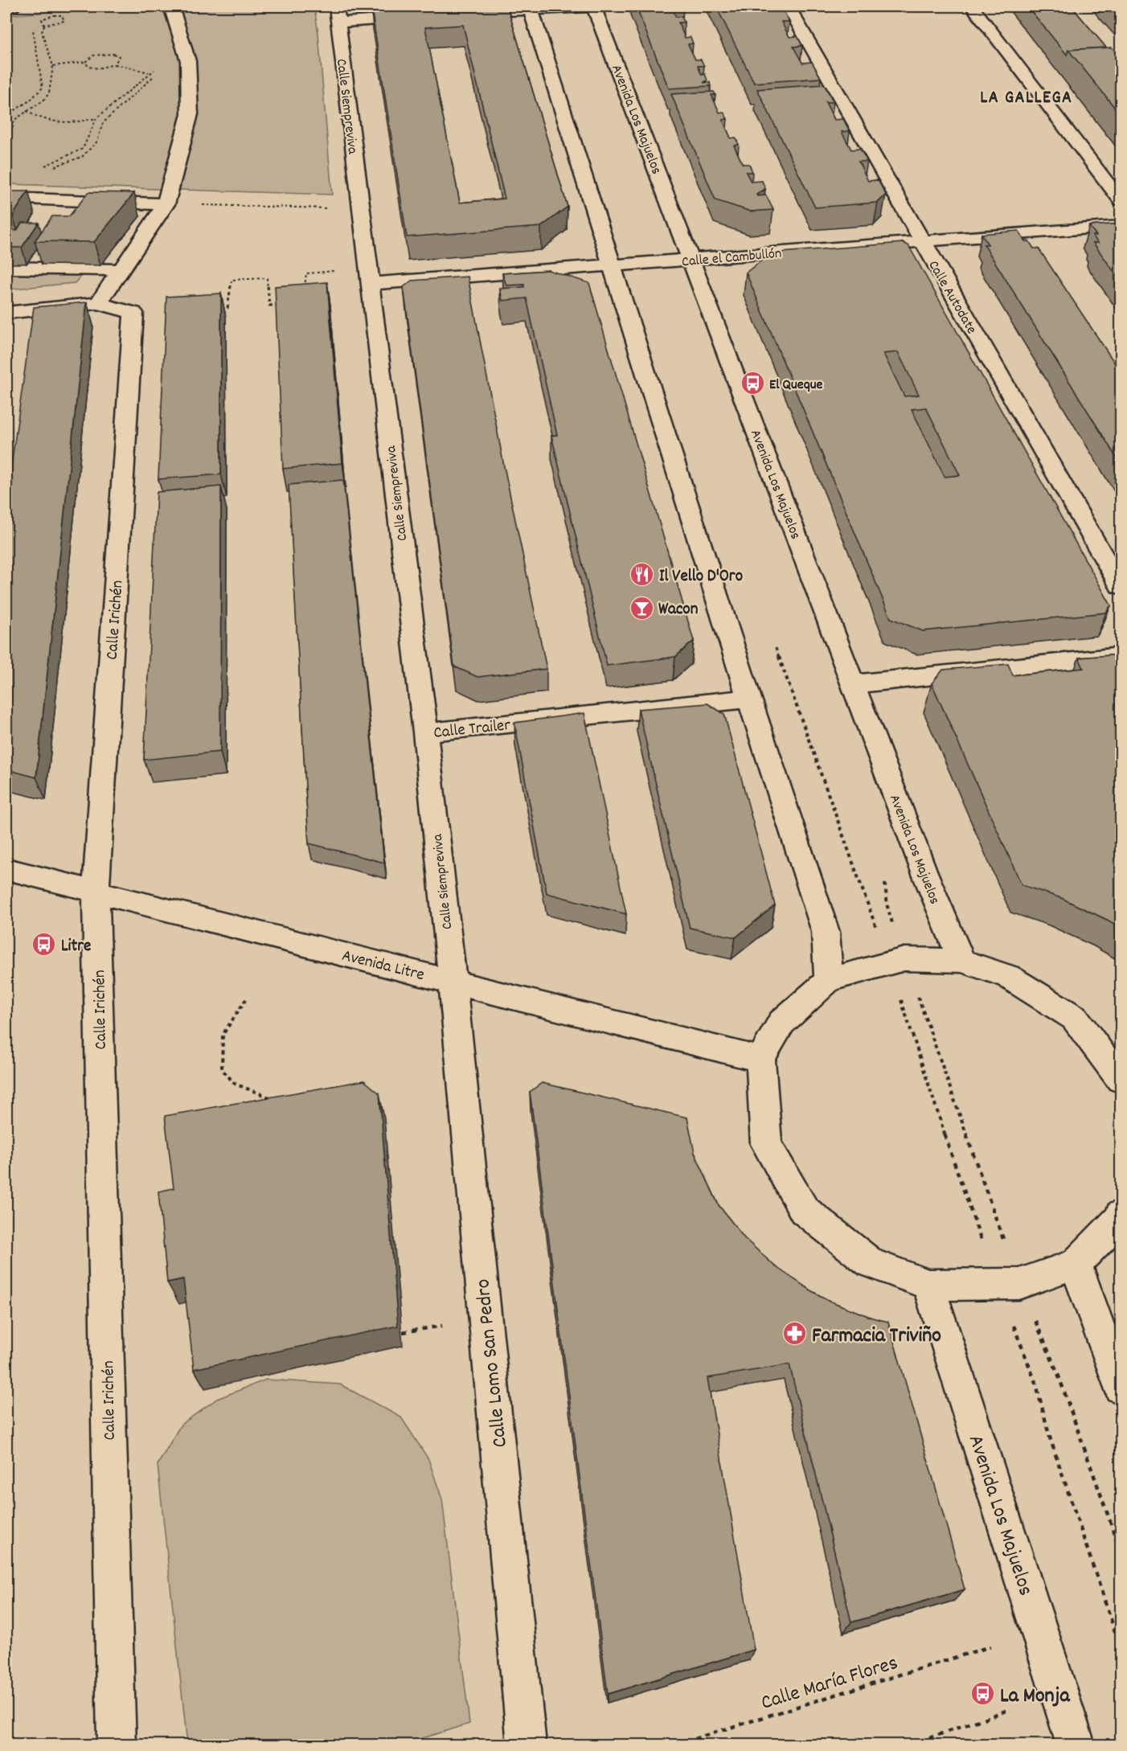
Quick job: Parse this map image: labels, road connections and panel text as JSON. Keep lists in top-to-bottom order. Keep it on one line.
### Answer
{"streets":{"street":["Calle Siempreviva","Avenida Los Majuelos","Calle el Cambullón","Calle Autodate","Calle Irichén","Calle Trailer","Avenida Litre","Calle Lomo San Pedro"],"path":["Calle María Flores"]},"crossings":[["Calle Siempreviva","Calle el Cambullón"],["Calle Siempreviva","Calle Trailer"],["Calle Siempreviva","Avenida Litre"],["Calle Siempreviva","Calle Lomo San Pedro"],["Avenida Los Majuelos","Calle el Cambullón"],["Calle el Cambullón","Calle Autodate"],["Calle Irichén","Avenida Litre"],["Avenida Litre","Calle Lomo San Pedro"]],"districts":["LA GALLEGA"],"places":{"bus stop":["El Queque","Litre","La Monja"],"restaurant":["Il Vello D'Oro"],"bar":["Wacon"],"pharmacy":["Farmacia Triviño"]}}
